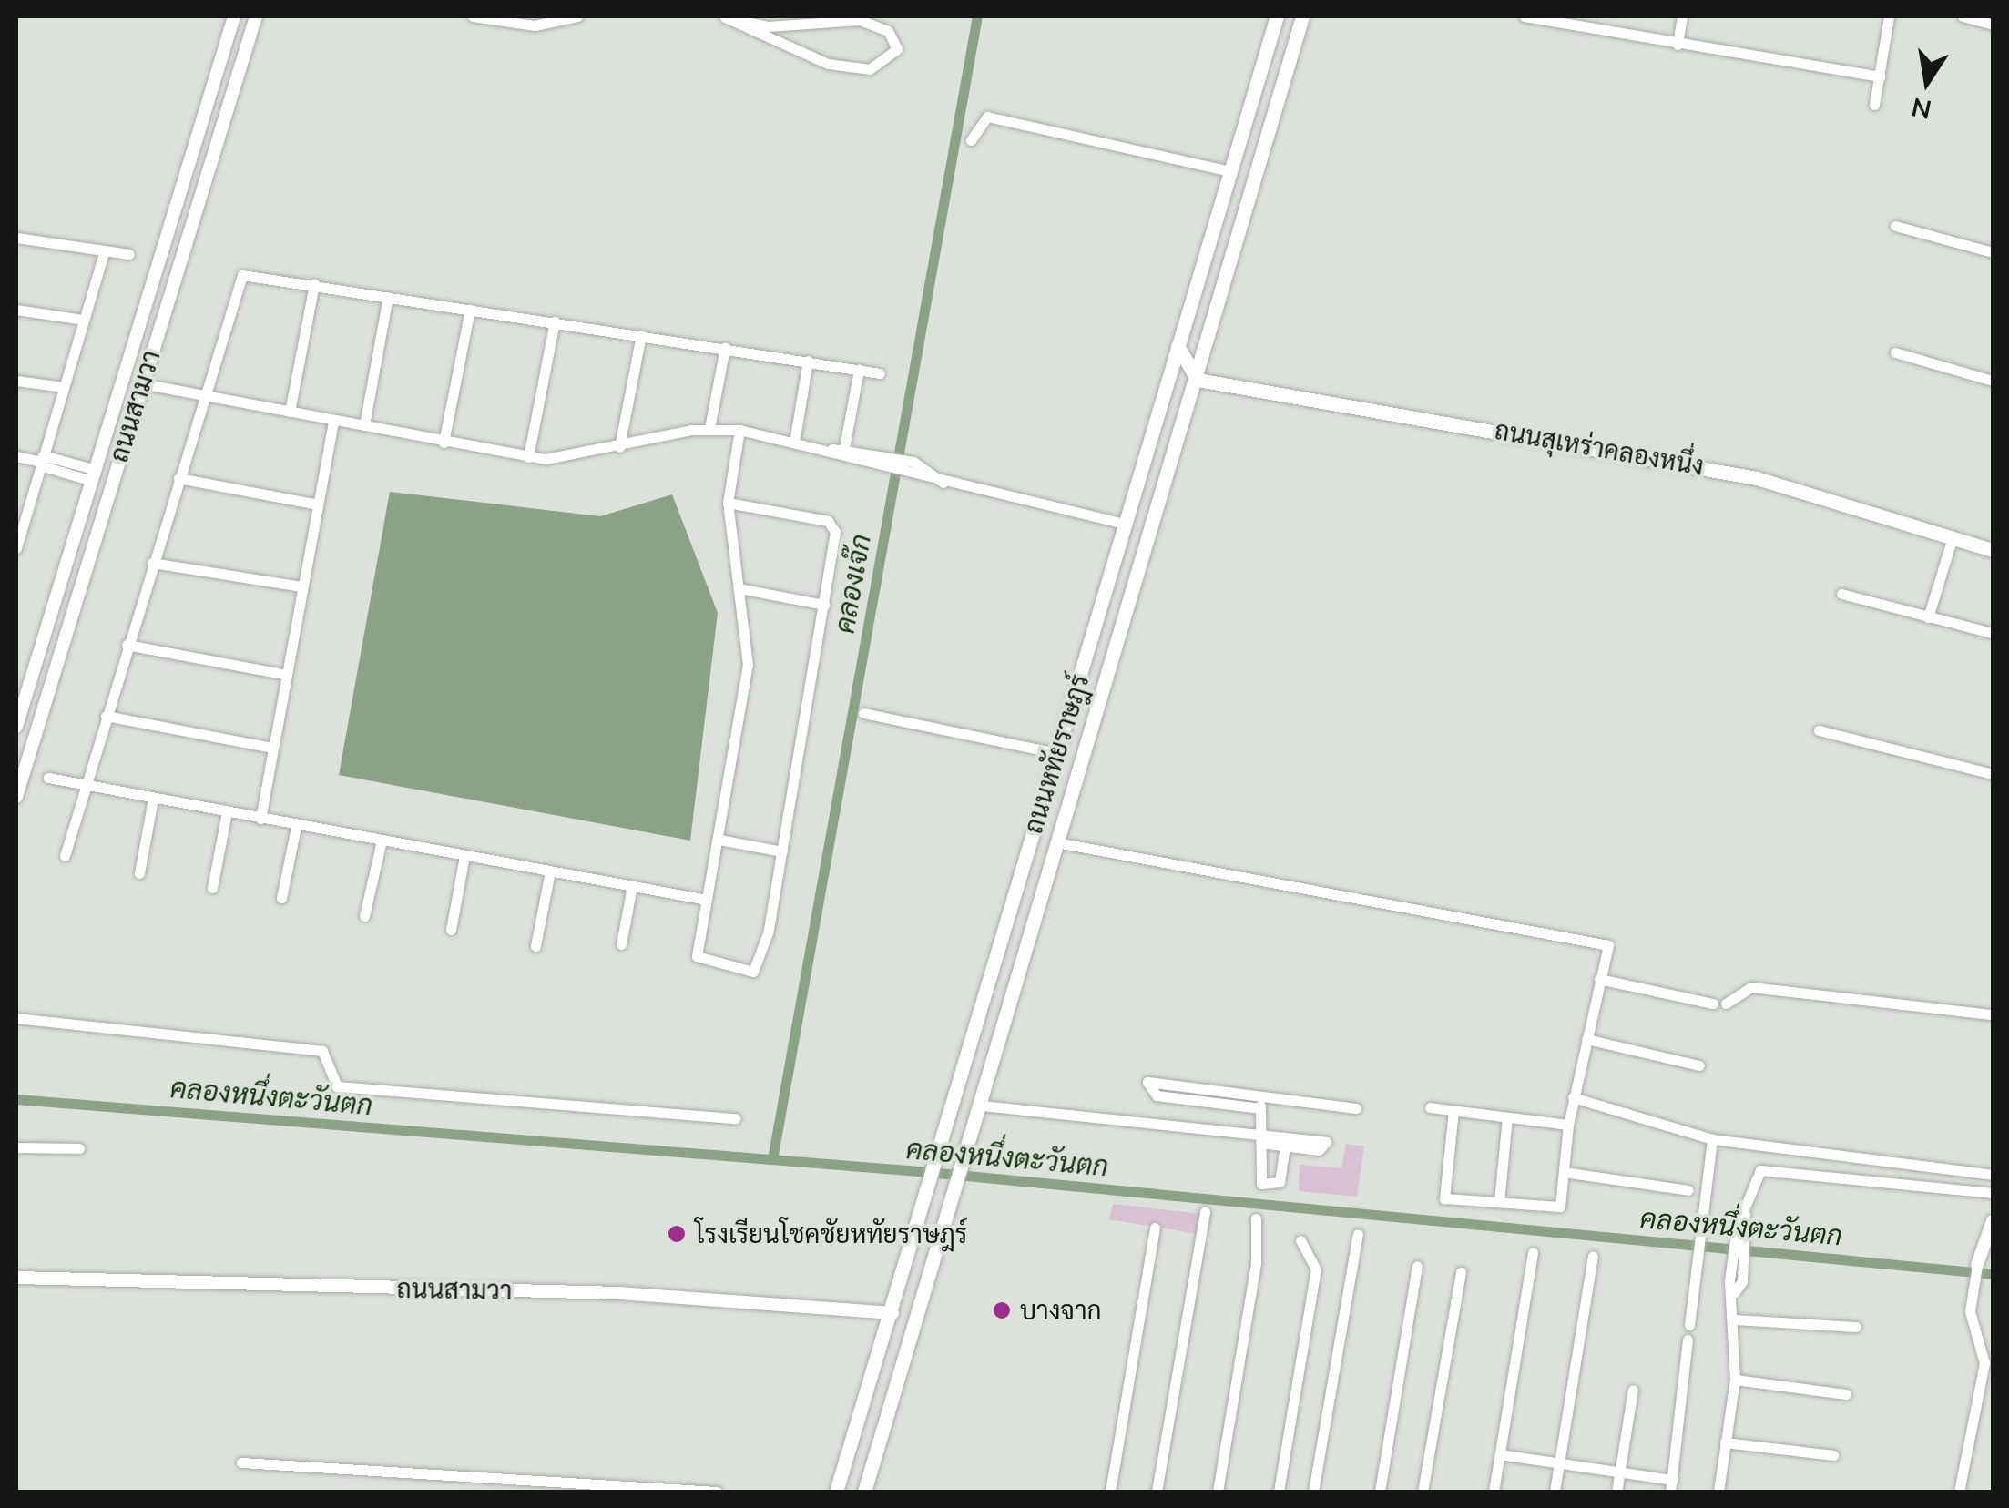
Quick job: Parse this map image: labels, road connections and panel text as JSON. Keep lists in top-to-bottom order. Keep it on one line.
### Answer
{"streets":{"main road":["ถนนสุเหร่าคลองหนึ่ง","ถนนหทัยราษฎร์"],"street":["ถนนสามวา"]},"crossings":[["ถนนสามวา","ถนนหทัยราษฎร์"],["ถนนสุเหร่าคลองหนึ่ง","ถนนหทัยราษฎร์"]],"water":["คลองเจ๊ก","คลองหนึ่งตะวันตก"],"places":["โรงเรียนโชคชัยหทัยราษฎร์","บางจาก"],"north":"bottom"}
